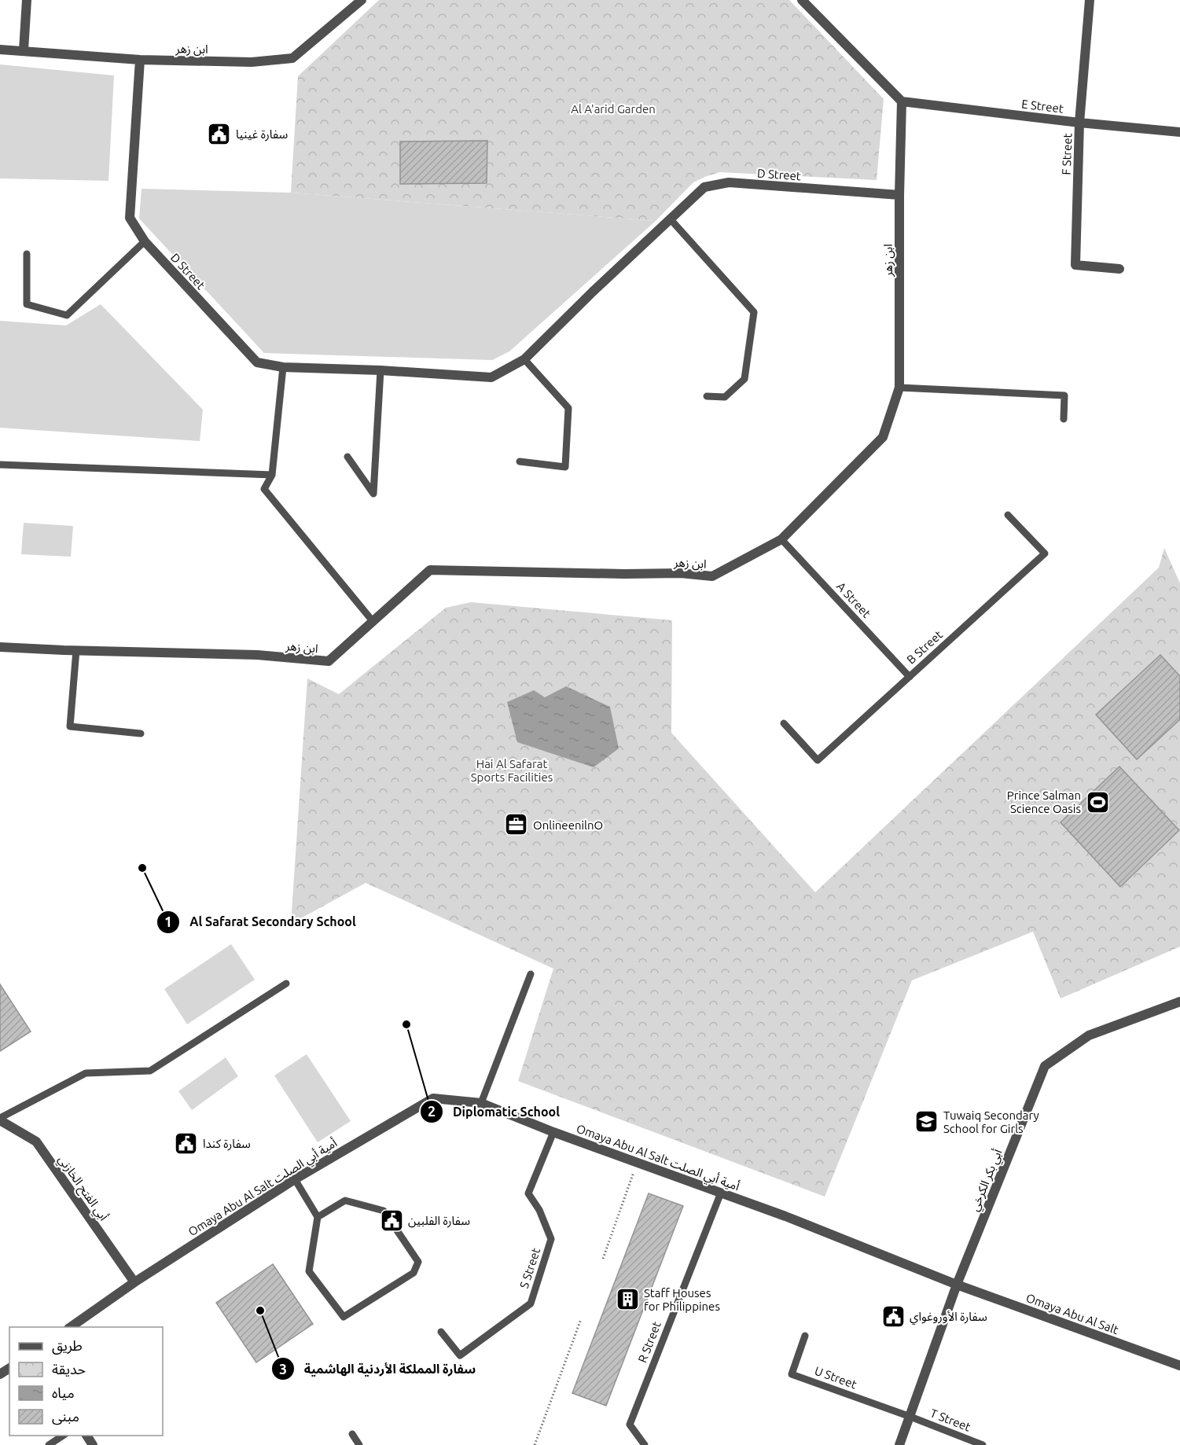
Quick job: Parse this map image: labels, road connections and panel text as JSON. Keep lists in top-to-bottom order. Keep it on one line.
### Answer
{"streets":{"street":["ابن زهر","E Street","F Street","D Street","Omaya Abu Al Salt أمية أبي الصلت","أبي بكر الكرخي","أبي الفتح الخازني","Omaya Abu Al Salt"],"lane":["A Street","B Street","S Street","R Street","U Street","T Street"]},"crossings":[["ابن زهر","E Street"],["ابن زهر","D Street"],["ابن زهر","A Street"],["E Street","F Street"],["A Street","B Street"],["Omaya Abu Al Salt أمية أبي الصلت","أبي بكر الكرخي"],["Omaya Abu Al Salt أمية أبي الصلت","أبي الفتح الخازني"],["Omaya Abu Al Salt أمية أبي الصلت","S Street"],["Omaya Abu Al Salt أمية أبي الصلت","Omaya Abu Al Salt"],["Omaya Abu Al Salt أمية أبي الصلت","R Street"],["أبي بكر الكرخي","Omaya Abu Al Salt"],["أبي بكر الكرخي","U Street"],["أبي بكر الكرخي","T Street"],["U Street","T Street"]],"parks":["Al A'arid Garden","Hai Al Safarat Sports Facilities"],"places":{"public building":["سفارة غينيا","سفارة كندا","سفارة الفلبين","سفارة الأوروغواي"],"sports":["Prince Salman Science Oasis"],"office":["OnlineenilnO"],"other":["Al Safarat Secondary School","Diplomatic School","سفارة المملكة الأردنية الهاشمية"],"school or university":["Tuwaiq Secondary School for Girls"],"building":["Staff Houses for Philippines"]},"legend":["طريق","حديقة","مياه","مبنى"]}
